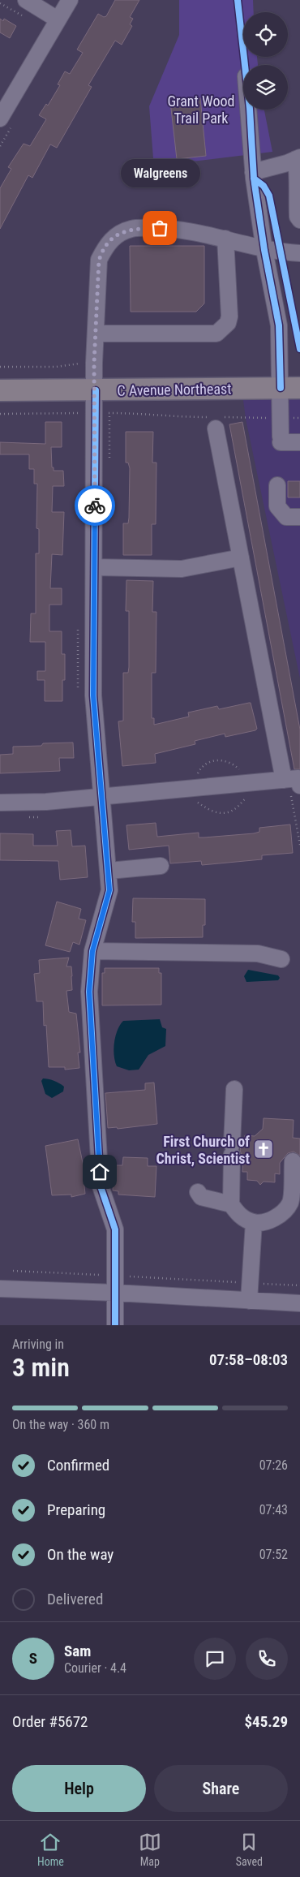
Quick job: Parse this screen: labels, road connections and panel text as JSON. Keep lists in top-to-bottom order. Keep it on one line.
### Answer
{"streets":{"main road":["C Avenue Northeast"]},"parks":["Grant Wood Trail Park"],"places":{"other":["Walgreens"],"church":["First Church of Christ, Scientist"]},"page":{"bubble":"Walgreens","heading":["3 min","Arriving in","07:58–08:03"],"panel":["Sam","Courier · 4.4","Order #5672","$45.29"],"bar":"On the way · 360 m","list":[["Confirmed","07:26"],["Preparing","07:43"],["On the way","07:52"],"Delivered"],"round":"S","buttons":["Help","Share"],"tabs":["Home","Map","Saved"]}}
